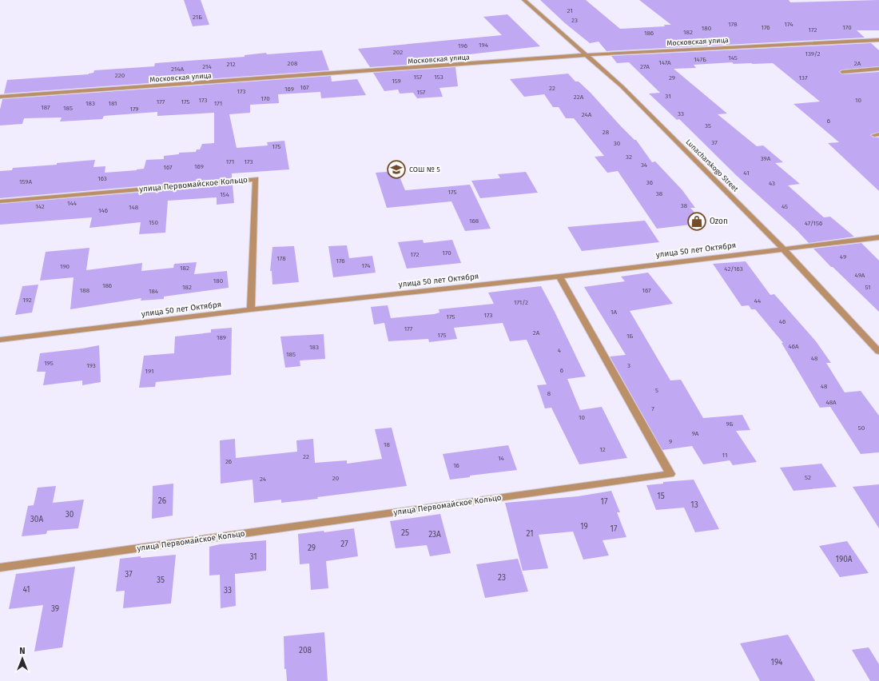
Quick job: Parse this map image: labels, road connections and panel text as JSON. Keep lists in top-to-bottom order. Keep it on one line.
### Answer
{"streets":{"street":["Московская улица","Lunacharskogo Street","улица Первомайское Кольцо","улица 50 лет Октября"]},"crossings":[["Московская улица","Lunacharskogo Street"],["Lunacharskogo Street","улица 50 лет Октября"],["улица Первомайское Кольцо","улица 50 лет Октября"]],"places":{"school or university":["СОШ № 5"],"shop":["Ozon"]},"house_numbers":["21","21Б","23","178","174","176","170","180","172","182","186","194","196","202","139/2","145","147Б","147А","208","2А","212","214","27А","214А","220","157","153","29","137","159","167","22","169","173","157","31","22А","170","173","10","177","175","183","181","171","187","185","179","33","24А","6","35","28","37","30","175","32","39А","171","173","34","169","167","41","163","159А","36","43","175","38","154","144","38","142","45","148","146","168","150","47/156","170","172","49","178","176","174","190","182","42/163","49А","180","186","182","51","188","167","184","192","44","171/2","1А","173","175","46","177","2А","175","1Б","189","46А","183","4","185","48","195","193","3","6","191","48","5","8","48А","7","10","9Б","50","9А","9","18","12","11","22","14","26","16","52","20","24","15","26","17","13","30","30А","19","17","25","21","23А","27","29","31","190А","37","23","35","41","33","39","208","194"],"north":"top"}
